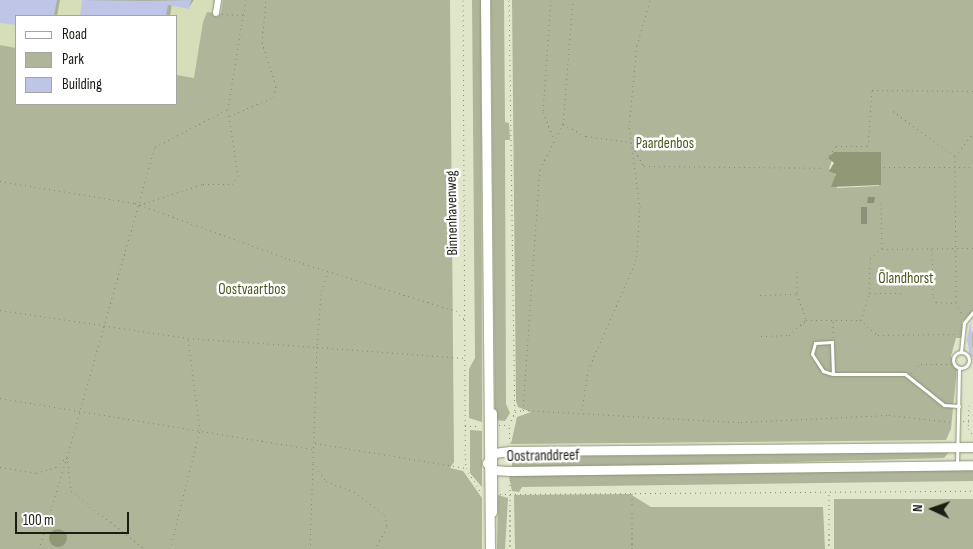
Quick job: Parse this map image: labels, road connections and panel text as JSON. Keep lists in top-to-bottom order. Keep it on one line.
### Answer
{"streets":{"main road":["Oostranddreef"],"path":["Binnenhavenweg"]},"parks":["Paardenbos","Ölandhorst","Oostvaartbos"],"legend":["Road","Park","Building"],"scale_bar":"100 m","north":"left"}
